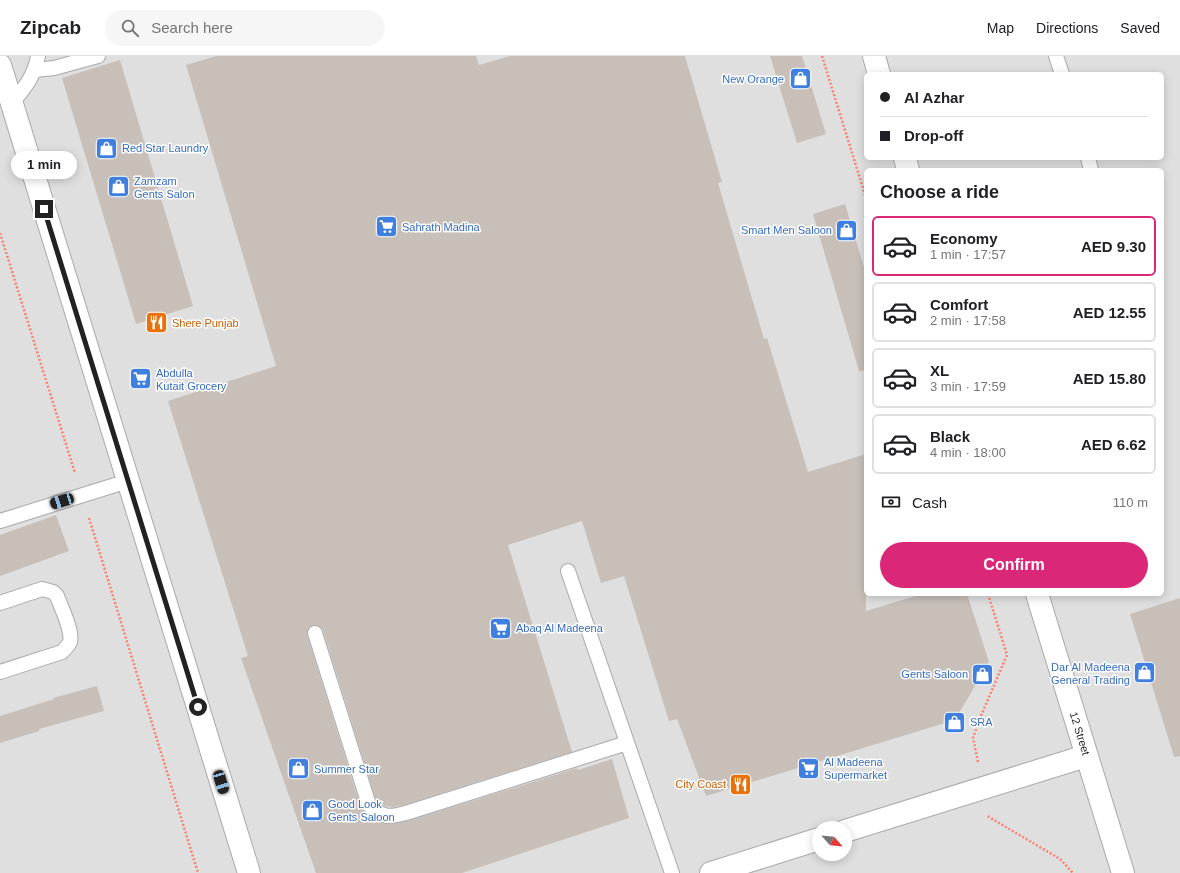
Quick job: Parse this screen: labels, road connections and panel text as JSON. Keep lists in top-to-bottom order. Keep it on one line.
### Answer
{"streets":{"street":["12 Street"]},"places":{"shop":["New Orange","Red Star Laundry","Zamzam Gents Salon","Smart Men Saloon","Dar Al Madeena General Trading","Gents Saloon","SRA","Summer Star","Good Look Gents Saloon"],"supermarket":["Sahrath Madina","Abdulla Kutait Grocery","Abaq Al Madeena","Al Madeena Supermarket"],"restaurant":["Shere Punjab","City Coast"]},"north":"bottom right","page":{"header":"Zipcab","search":"Search here","nav":["Map","Directions","Saved"],"banner":["Al Azhar","Drop-off"],"bubble":"1 min","heading":"Choose a ride","list":[{"name":"Economy","note":"1 min · 17:57","value":"AED 9.30"},{"name":"Comfort","note":"2 min · 17:58","value":"AED 12.55"},{"name":"XL","note":"3 min · 17:59","value":"AED 15.80"},{"name":"Black","note":"4 min · 18:00","value":"AED 6.62"}],"pay":["Cash","110 m"],"buttons":"Confirm"}}
